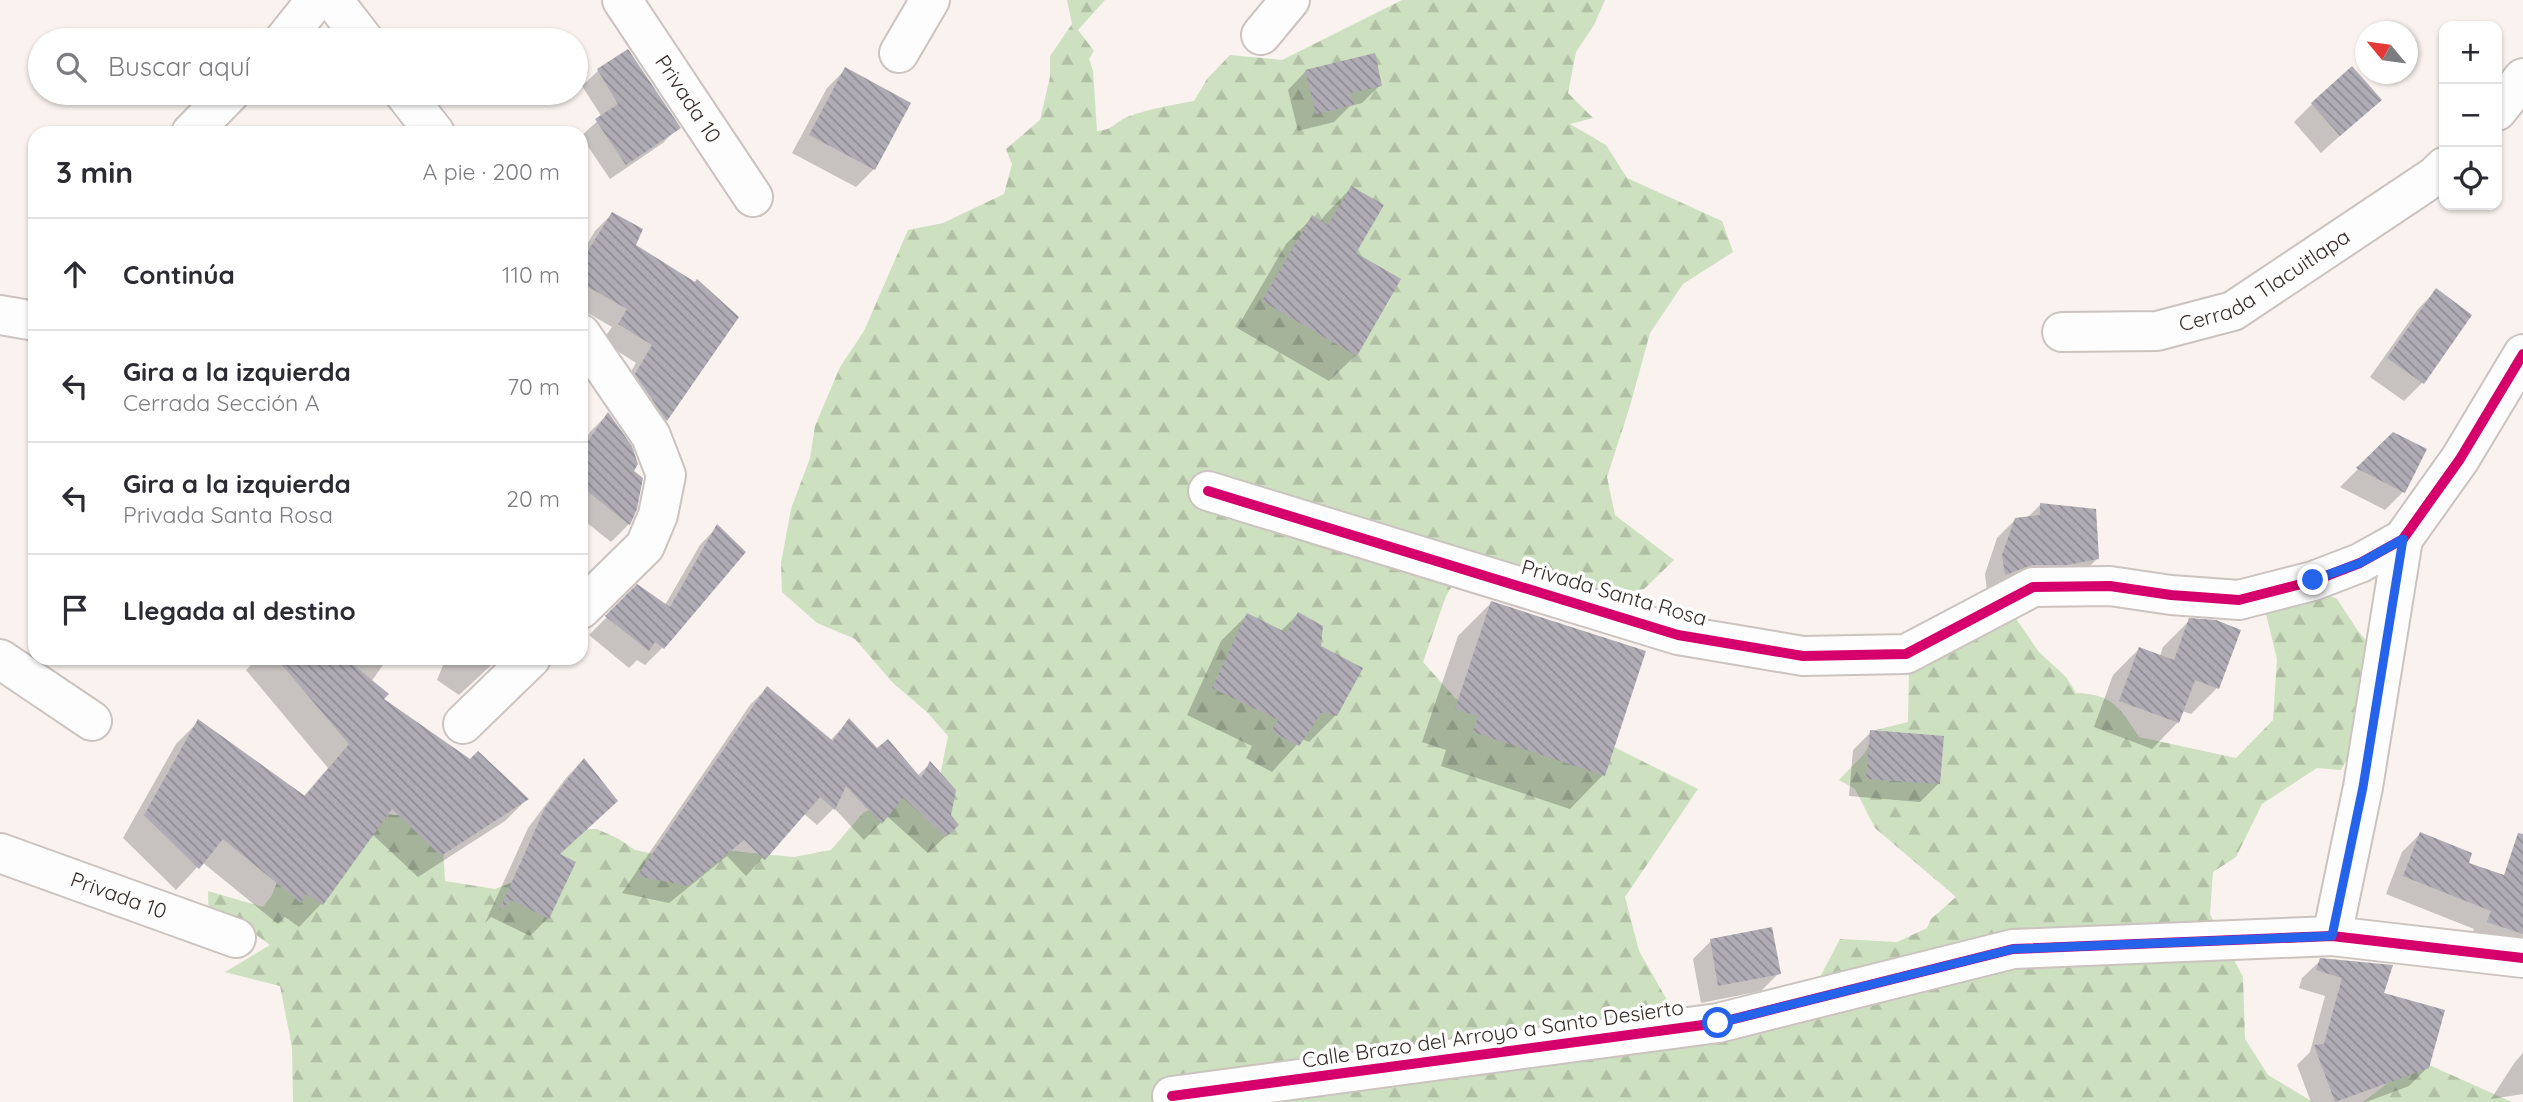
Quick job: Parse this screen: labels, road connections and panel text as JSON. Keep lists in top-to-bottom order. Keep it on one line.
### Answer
{"streets":{"street":["Privada 10","Cerrada Tlacuitlapa","Privada Santa Rosa","Calle Brazo del Arroyo a Santo Desierto"]},"north":"top left","page":{"map_buttons":["+","−"],"search":"Buscar aquí","heading":["3 min","A pie · 200 m"],"list":[["Continúa","110 m"],["Gira a la izquierda","Cerrada Sección A","70 m"],["Gira a la izquierda","Privada Santa Rosa","20 m"],"Llegada al destino"]}}
